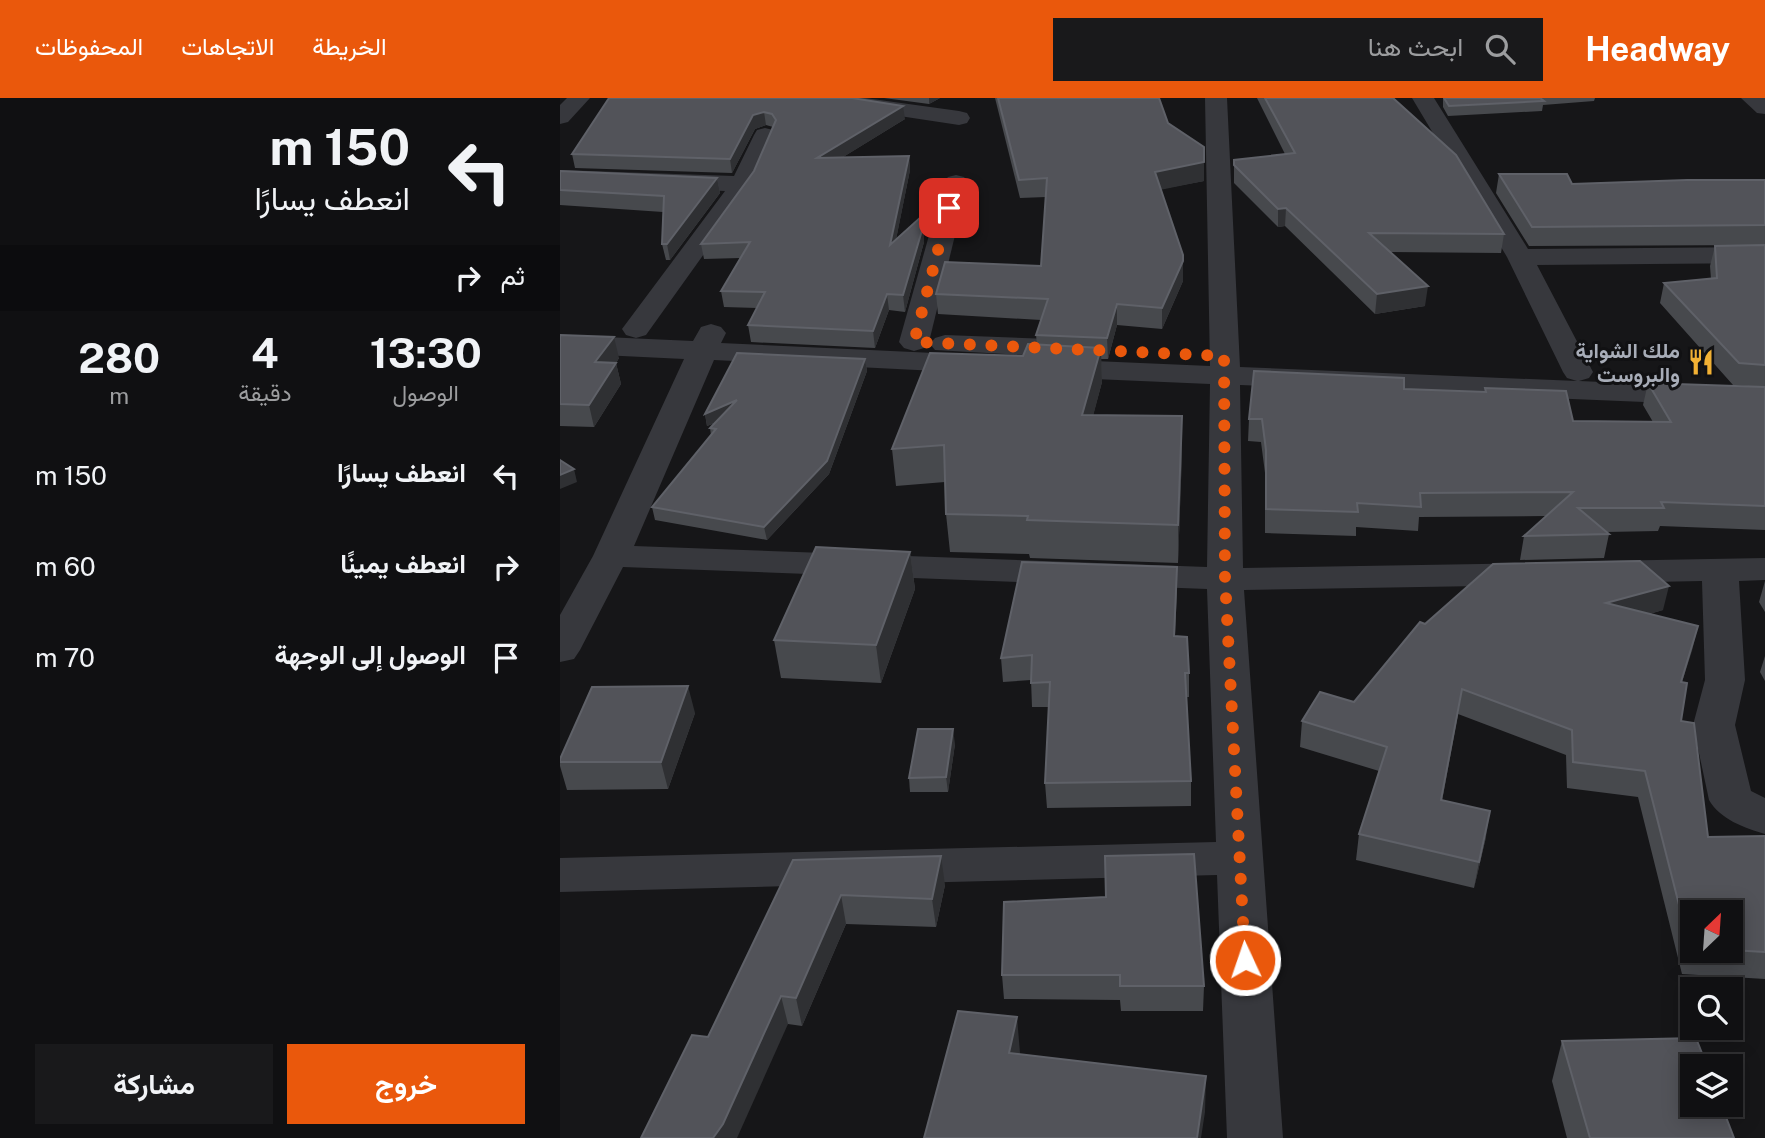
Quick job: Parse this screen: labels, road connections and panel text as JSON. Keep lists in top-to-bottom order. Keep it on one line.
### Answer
{"places":{"restaurant":["ملك الشواية والبروست"]},"north":"top right","page":{"header":"Headway","search":"ابحث هنا","nav":["الخريطة","الاتجاهات","المحفوظات"],"turn":["150 m","انعطف يسارًا"],"then":"ثم","eta":["13:30","الوصول","4","دقيقة","280","m"],"list":[{"name":"انعطف يسارًا","value":"150 m"},{"name":"انعطف يمينًا","value":"60 m"},{"name":"الوصول إلى الوجهة","value":"70 m"}],"buttons":["خروج","مشاركة"]}}
